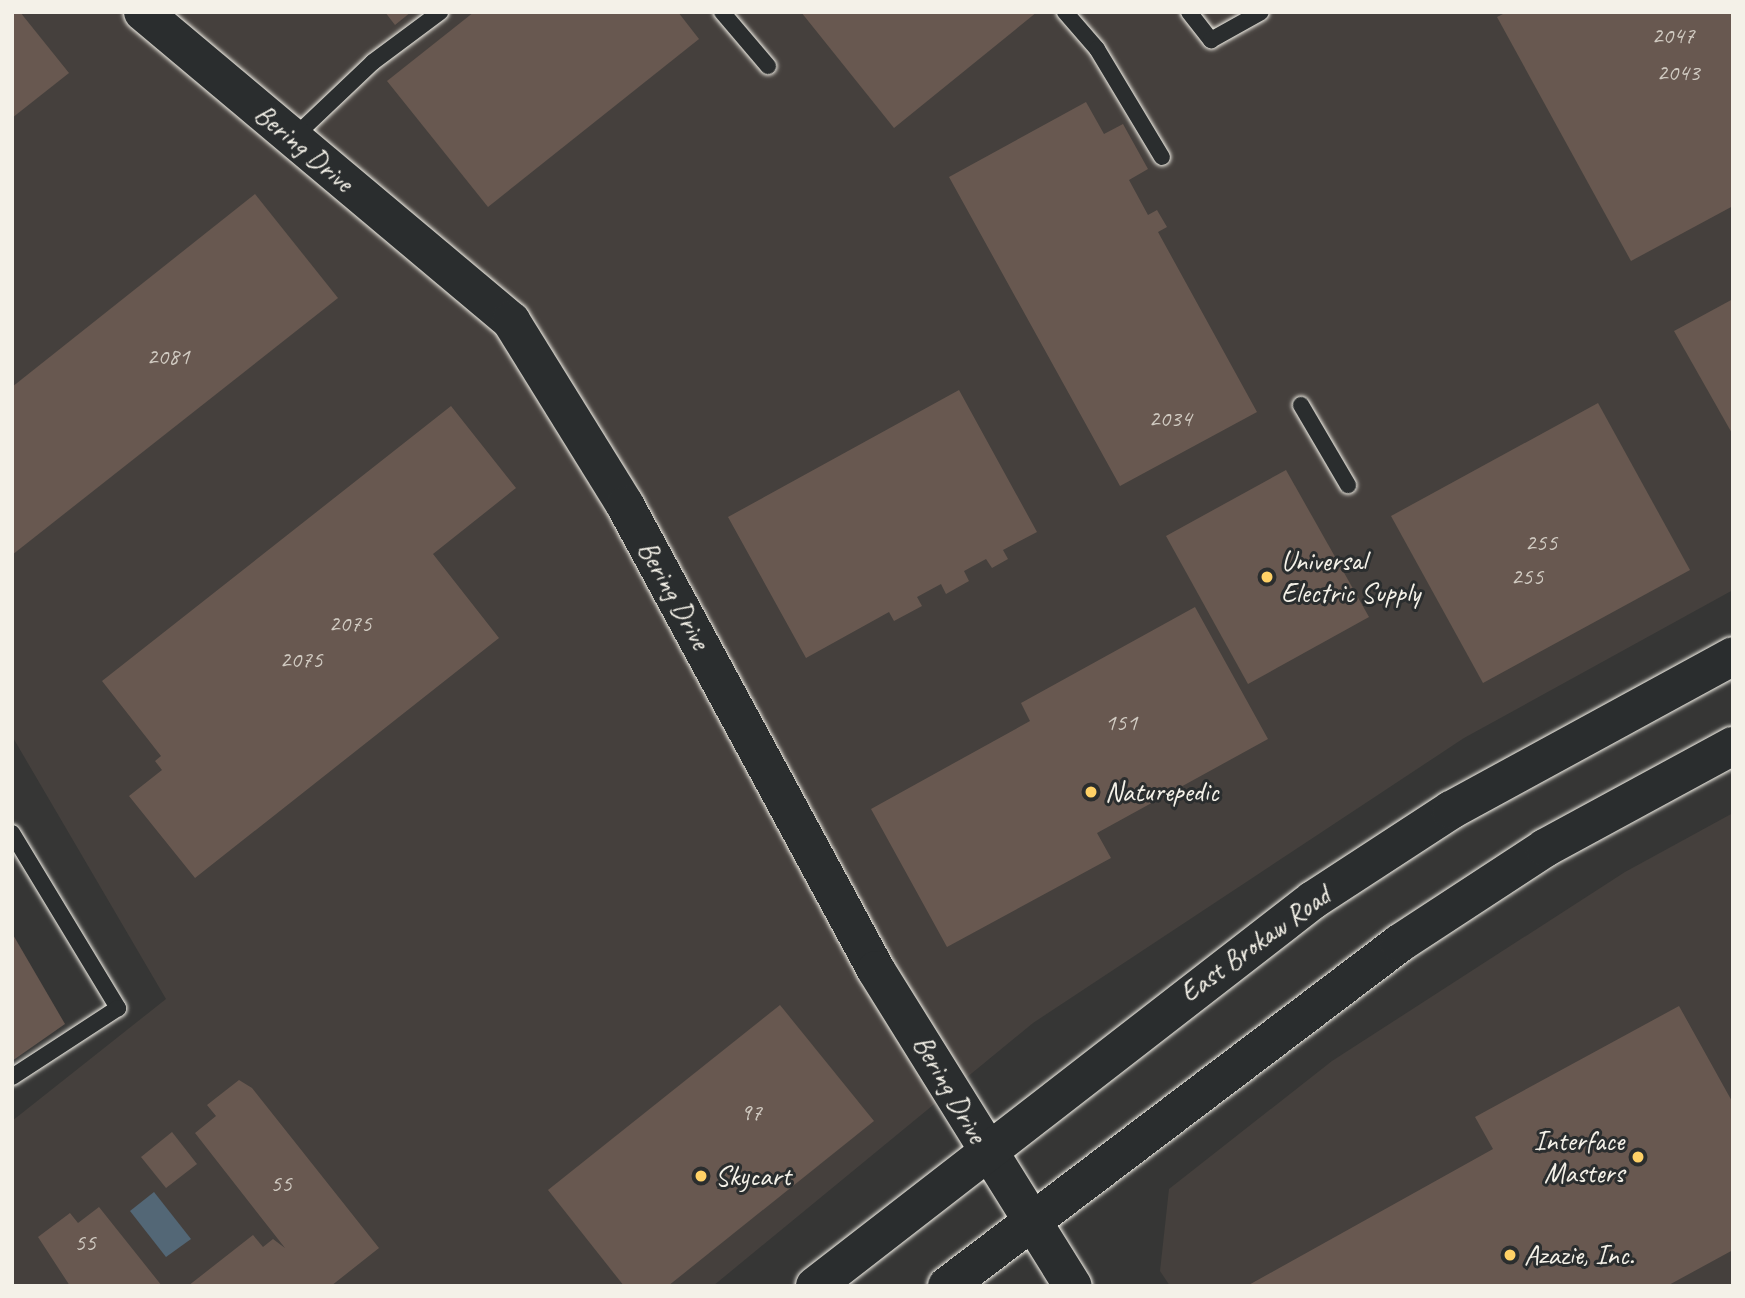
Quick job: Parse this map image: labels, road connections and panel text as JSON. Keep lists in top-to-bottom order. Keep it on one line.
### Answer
{"streets":{"main road":["Bering Drive","East Brokaw Road"]},"crossings":[["Bering Drive","East Brokaw Road"]],"places":["Universal Electric Supply","Naturepedic","Interface Masters","Skycart","Azazie, Inc."],"house_numbers":["2047","2043","2081","2034","255","255","2075","2075","151","97","55","55"]}
